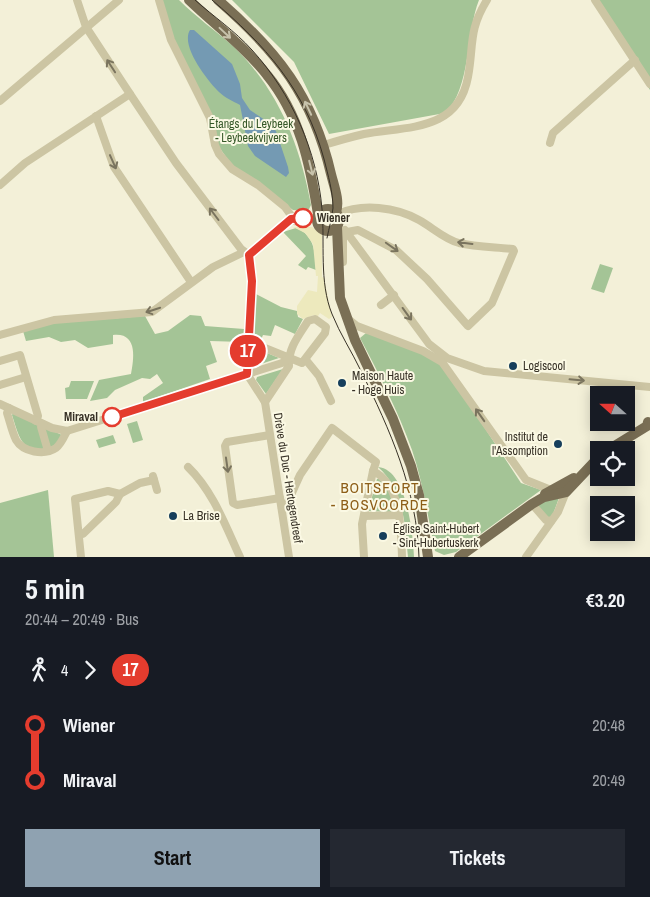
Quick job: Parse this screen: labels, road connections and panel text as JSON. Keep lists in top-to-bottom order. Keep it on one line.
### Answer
{"streets":{"street":["Drève du Duc - Hertogendreef"]},"districts":["BOITSFORT - BOSVOORDE"],"parks":["Étangs du Leybeek - Leybeekvijvers"],"places":["Wiener","Logiscool","Maison Haute - Hoge Huis","Miraval","Institut de l'Assomption","La Brise","Église Saint-Hubert - Sint-Hubertuskerk"],"lines":["bus line 17"],"north":"left","page":{"on_map":"17","heading":["5 min","20:44 – 20:49 · Bus","€3.20"],"legs":["4","17"],"list":[{"name":"Wiener","value":"20:48"},{"name":"Miraval","value":"20:49"}],"buttons":["Start","Tickets"]}}
